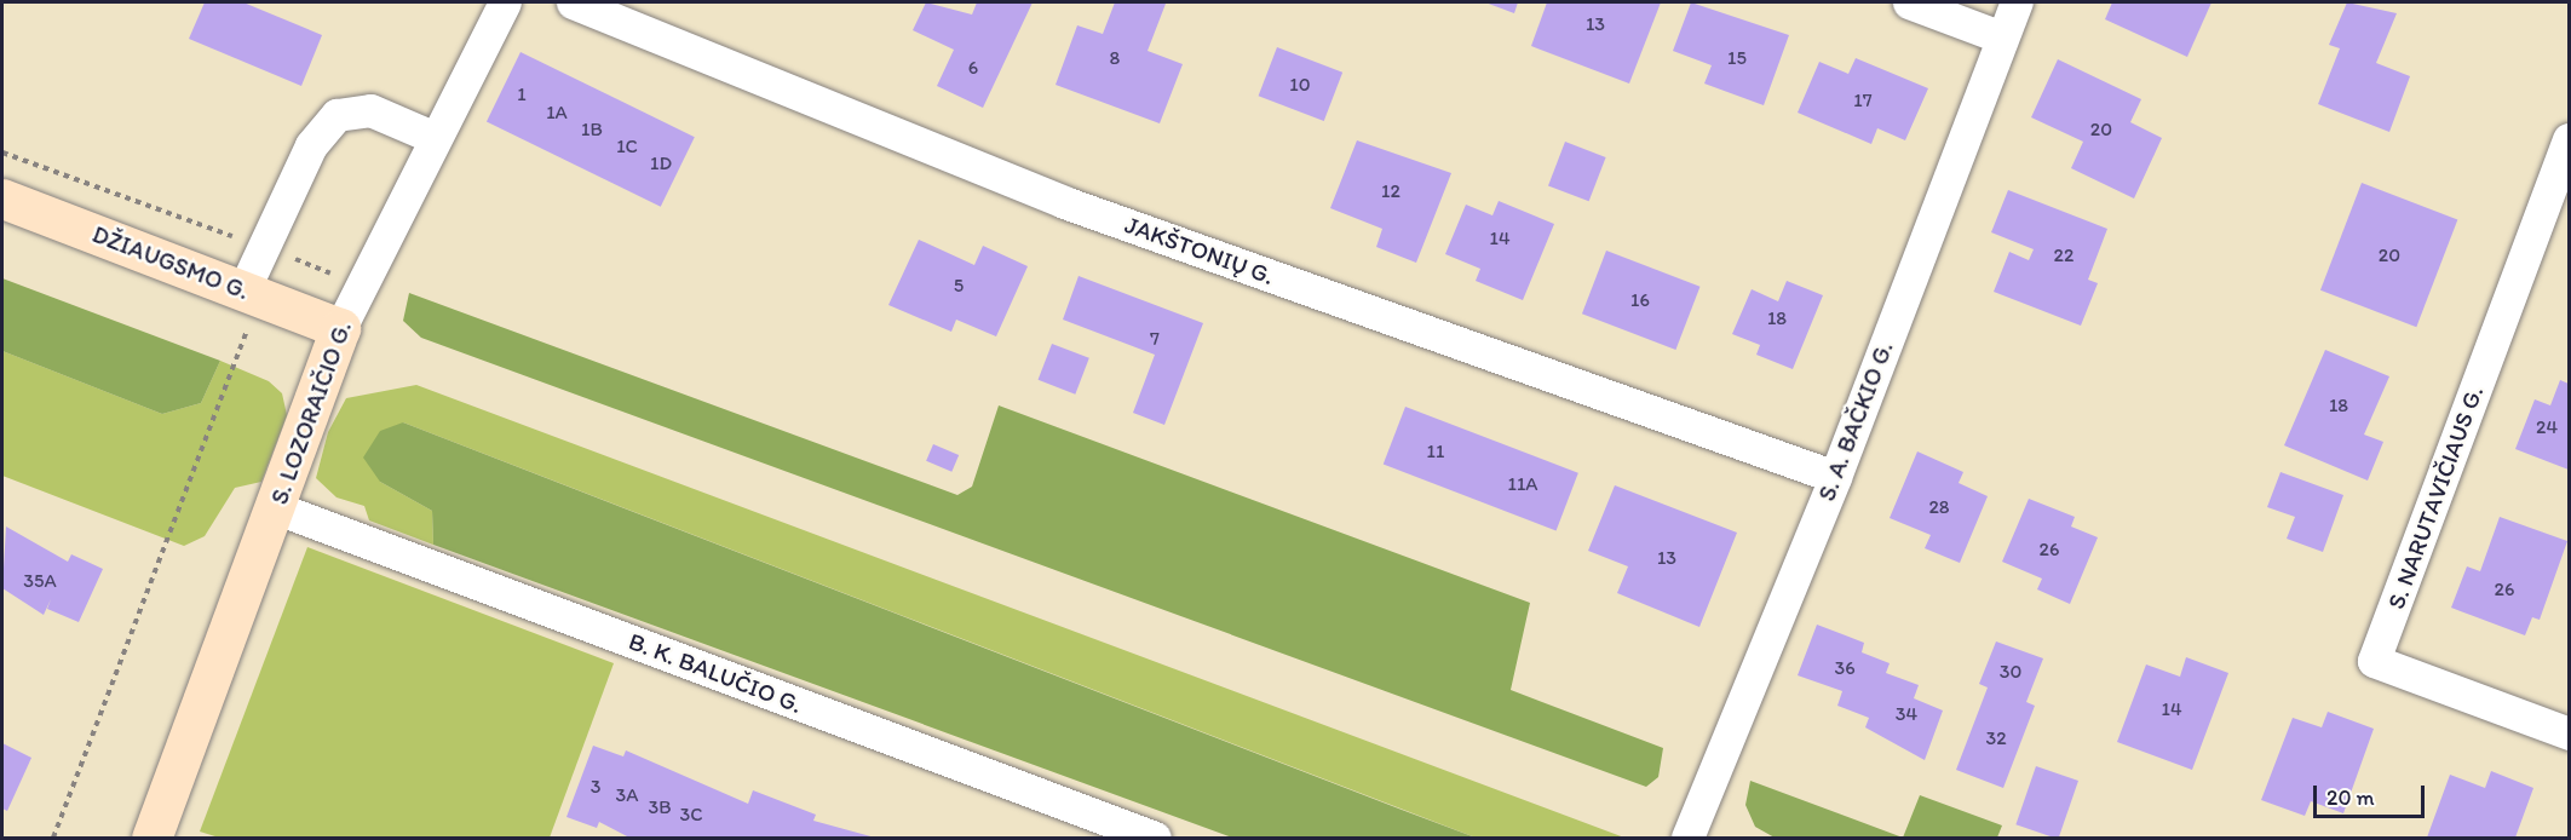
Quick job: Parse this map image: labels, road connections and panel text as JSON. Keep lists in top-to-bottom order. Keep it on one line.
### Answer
{"streets":{"street":["JAKŠTONIŲ G.","DŽIAUGSMO G.","S. LOZORAIČIO G.","S. A. BAČKIO G.","S. NARUTAVIČIAUS G.","B. K. BALUČIO G."]},"crossings":[["JAKŠTONIŲ G.","S. A. BAČKIO G."],["DŽIAUGSMO G.","S. LOZORAIČIO G."],["S. LOZORAIČIO G.","B. K. BALUČIO G."]],"house_numbers":["13","8","15","6","10","1","17","1A","1B","20","1C","1D","12","14","22","20","5","16","18","7","18","24","11","11A","28","26","13","35A","26","36","30","14","34","32","3","3A","3B","3C"],"scale_bar":"20 m"}
